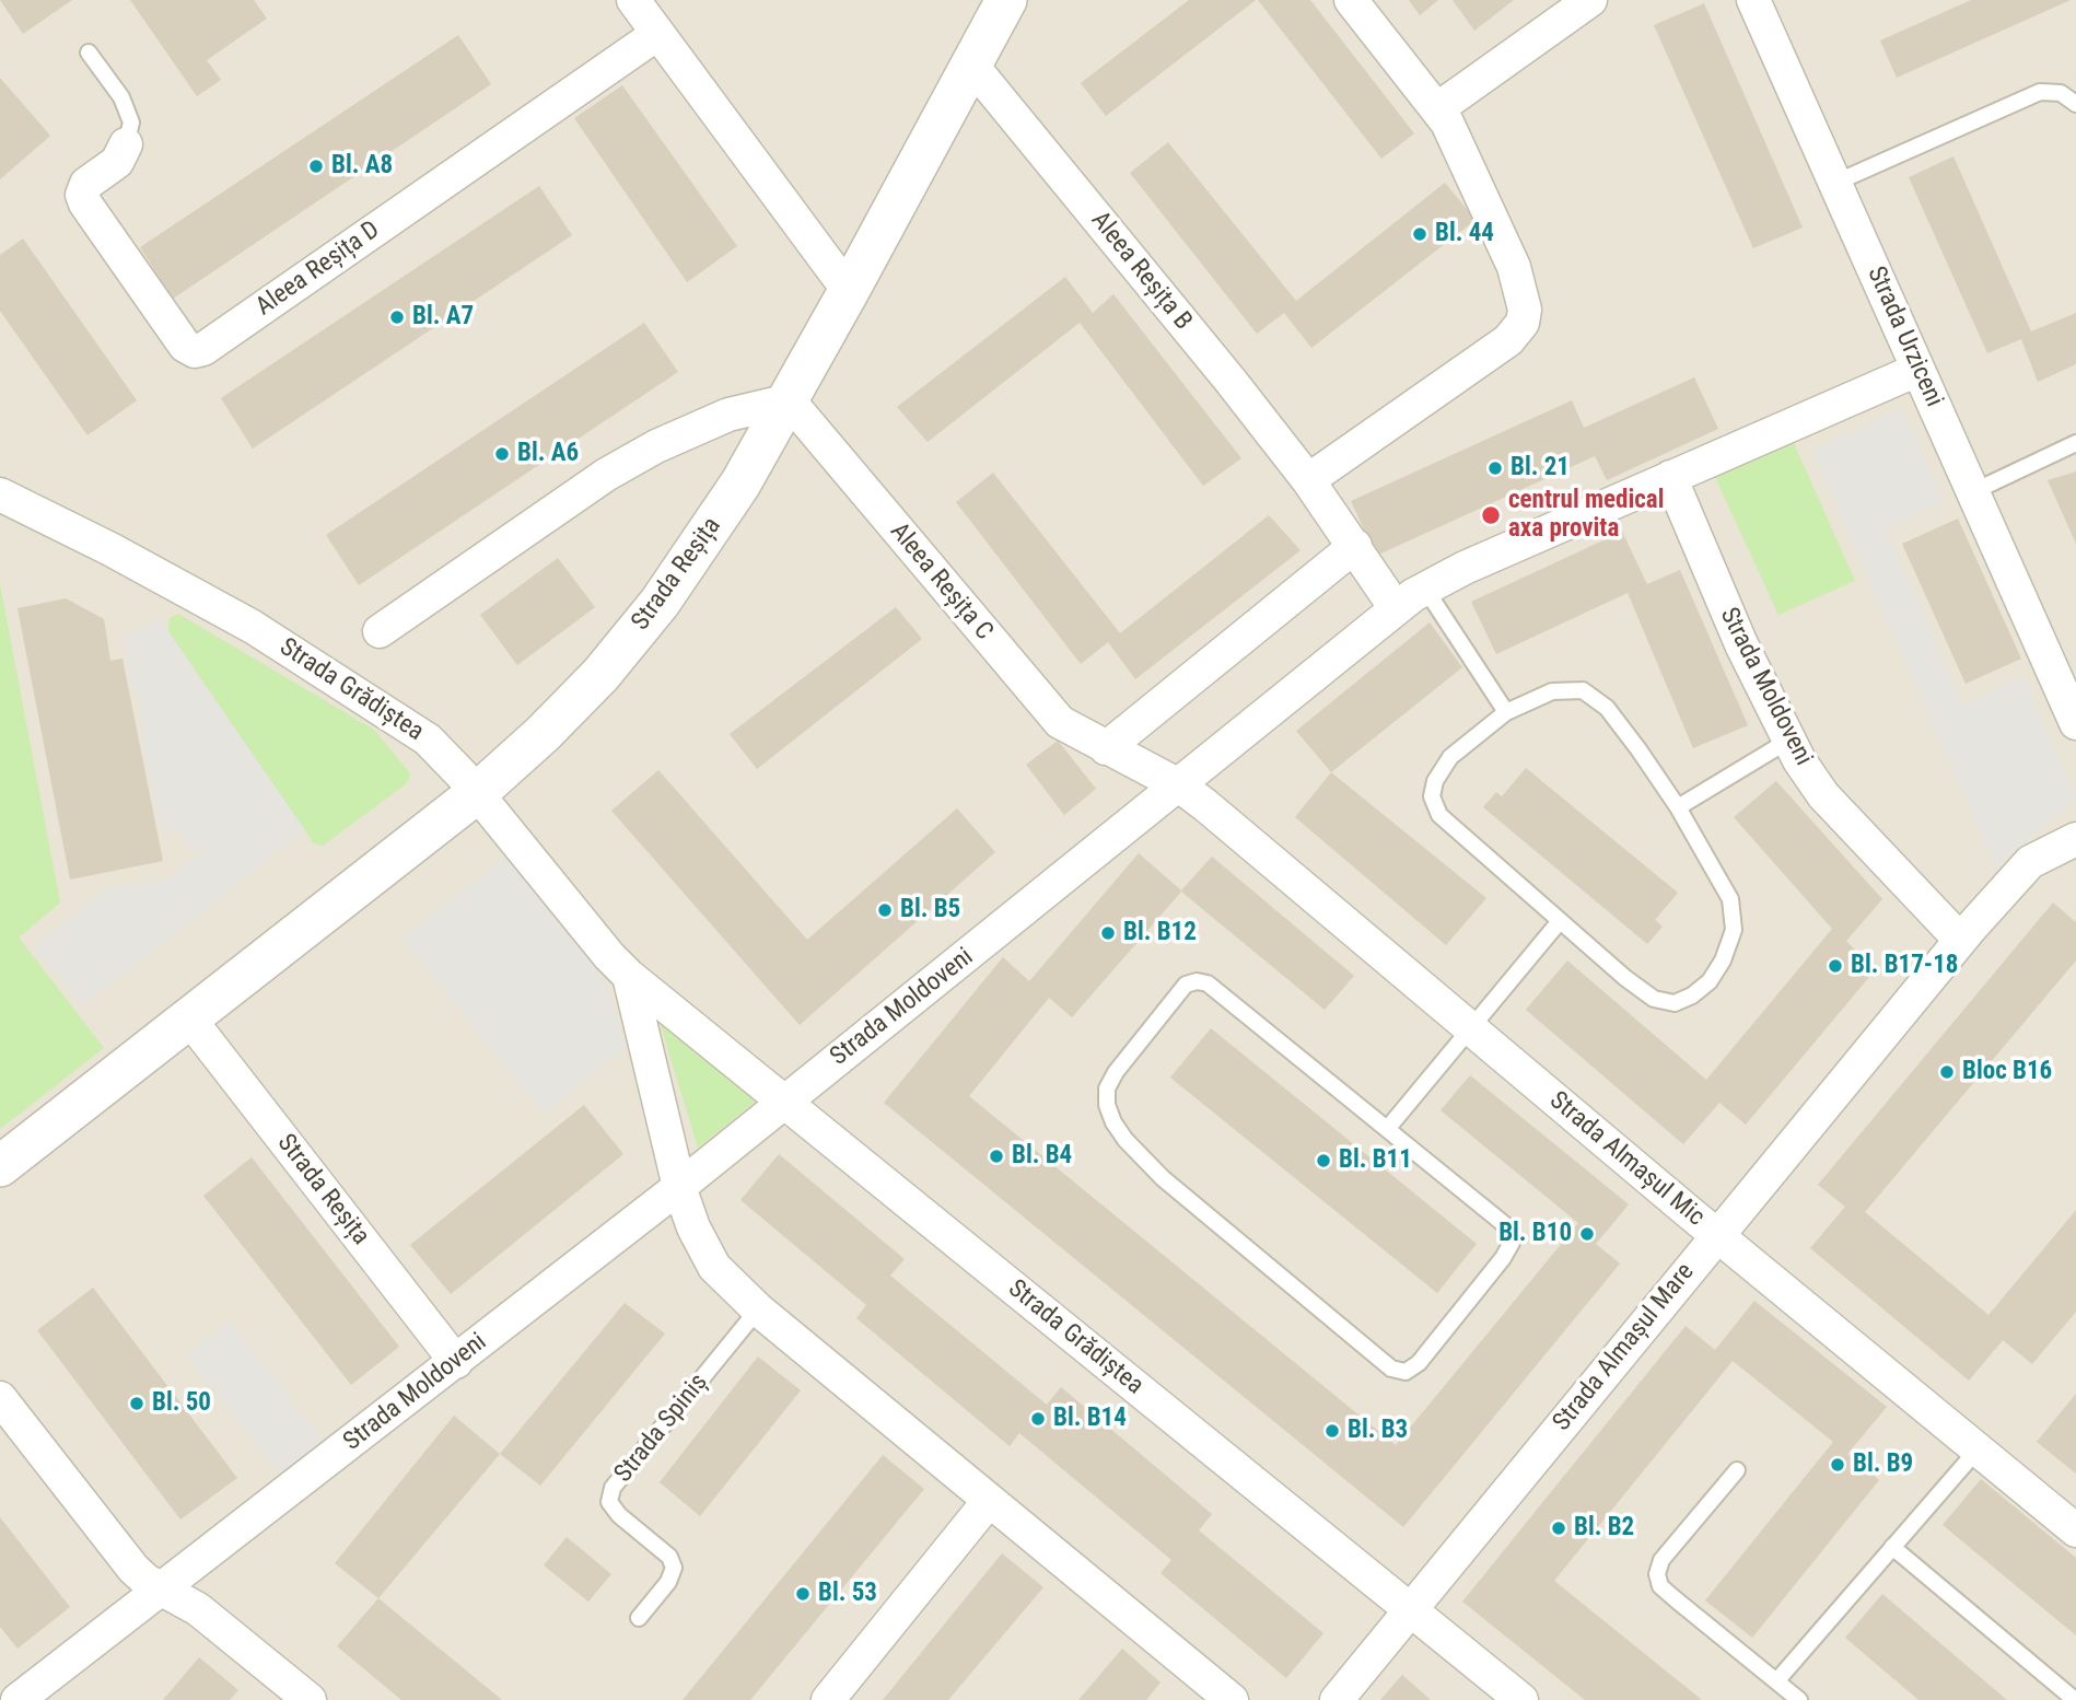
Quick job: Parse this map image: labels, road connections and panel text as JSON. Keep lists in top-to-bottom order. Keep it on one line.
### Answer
{"streets":{"street":["Aleea Reșița D","Aleea Reșița B","Strada Urziceni","Strada Reșița","Aleea Reșița C","Strada Moldoveni","Strada Grădiștea","Strada Almașul Mic","Strada Almașul Mare"],"lane":["Strada Spiniș"]},"crossings":[["Aleea Reșița B","Strada Reșița"],["Aleea Reșița B","Strada Moldoveni"],["Strada Urziceni","Strada Moldoveni"],["Strada Reșița","Aleea Reșița C"],["Strada Reșița","Strada Moldoveni"],["Strada Reșița","Strada Grădiștea"],["Aleea Reșița C","Strada Moldoveni"],["Aleea Reșița C","Strada Almașul Mic"],["Strada Moldoveni","Strada Grădiștea"],["Strada Moldoveni","Strada Almașul Mic"],["Strada Moldoveni","Strada Almașul Mare"],["Strada Grădiștea","Strada Almașul Mare"],["Strada Almașul Mic","Strada Almașul Mare"]],"places":["Bl. A8","Bl. 44","Bl. A7","Bl. A6","Bl. 21","centrul medical axa provita","Bl. B5","Bl. B12","Bl. B17-18","Bloc B16","Bl. B4","Bl. B11","Bl. B10","Bl. 50","Bl. B14","Bl. B3","Bl. B9","Bl. B2","Bl. 53"]}
